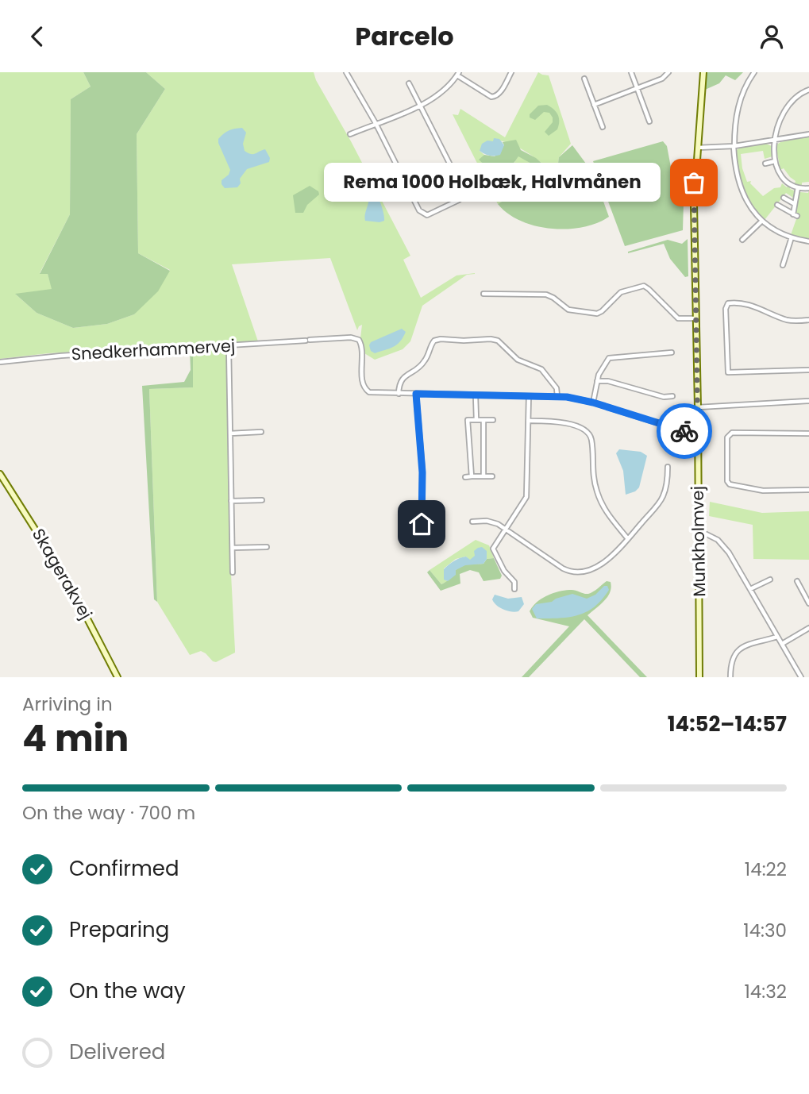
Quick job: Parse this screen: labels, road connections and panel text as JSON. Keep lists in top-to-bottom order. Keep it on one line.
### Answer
{"streets":{"street":["Snedkerhammervej","Munkholmvej","Skagerakvej"]},"places":["Rema 1000 Holbæk, Halvmånen"],"page":{"header":"Parcelo","bubble":"Rema 1000 Holbæk, Halvmånen","heading":["4 min","Arriving in","14:52–14:57"],"bar":"On the way · 700 m","list":[["Confirmed","14:22"],["Preparing","14:30"],["On the way","14:32"],"Delivered"]}}
